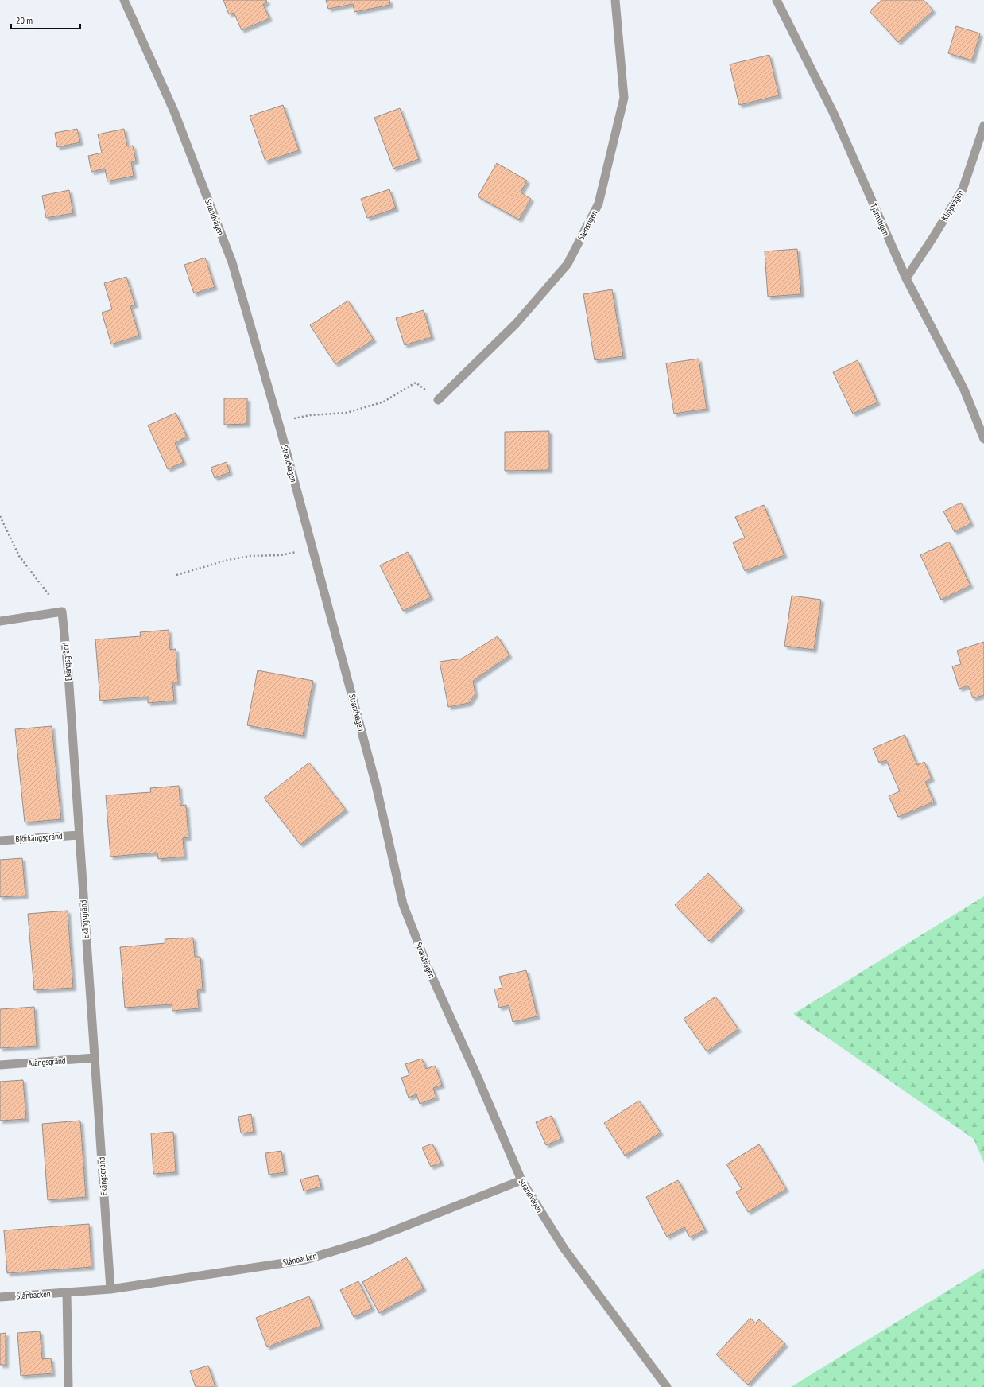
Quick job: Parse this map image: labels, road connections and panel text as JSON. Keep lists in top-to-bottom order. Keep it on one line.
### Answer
{"streets":{"street":["Klippvägen","Strandvägen","Tjärnstigen","Stenstigen","Ekängsgränd","Björkängsgränd","Alängsgränd","Slånbacken"]},"crossings":[["Klippvägen","Tjärnstigen"],["Strandvägen","Slånbacken"],["Ekängsgränd","Björkängsgränd"],["Ekängsgränd","Alängsgränd"],["Ekängsgränd","Slånbacken"]],"scale_bar":"20 m"}
